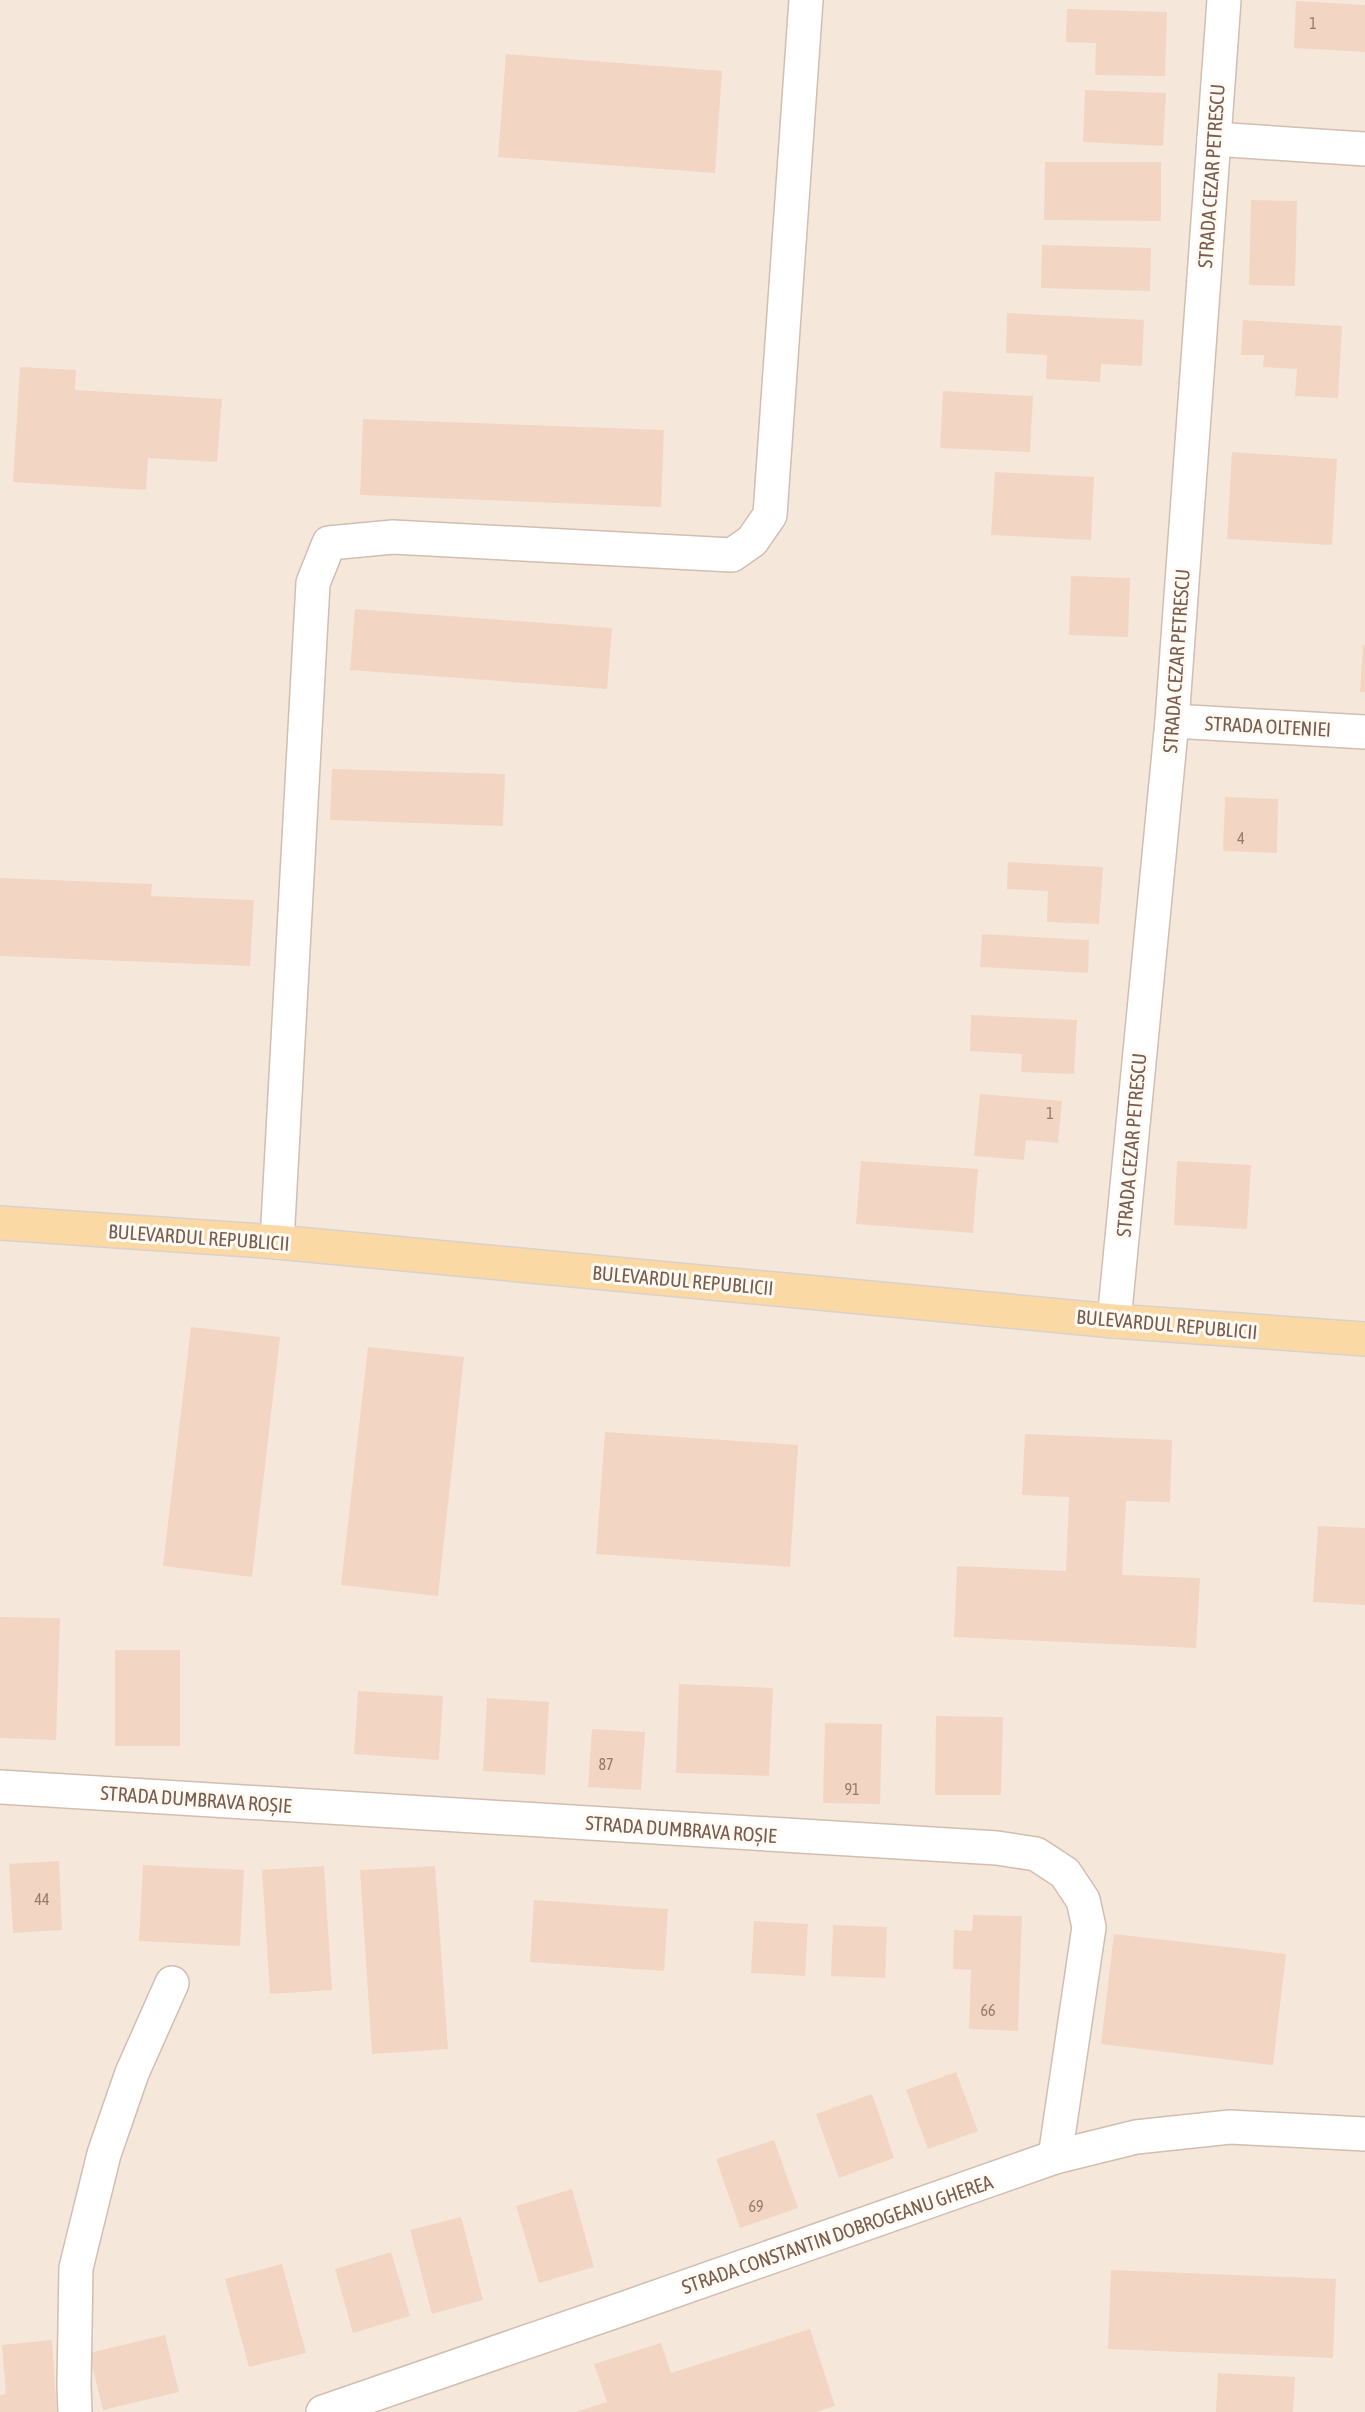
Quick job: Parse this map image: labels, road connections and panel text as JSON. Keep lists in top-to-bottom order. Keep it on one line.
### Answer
{"streets":{"main road":["BULEVARDUL REPUBLICII"],"street":["STRADA CEZAR PETRESCU","STRADA OLTENIEI","STRADA DUMBRAVA ROȘIE","STRADA CONSTANTIN DOBROGEANU GHEREA"]},"crossings":[["STRADA CEZAR PETRESCU","STRADA OLTENIEI"],["STRADA CEZAR PETRESCU","BULEVARDUL REPUBLICII"],["STRADA DUMBRAVA ROȘIE","STRADA CONSTANTIN DOBROGEANU GHEREA"]],"house_numbers":["1","4","1","87","91","44","66","69"]}
